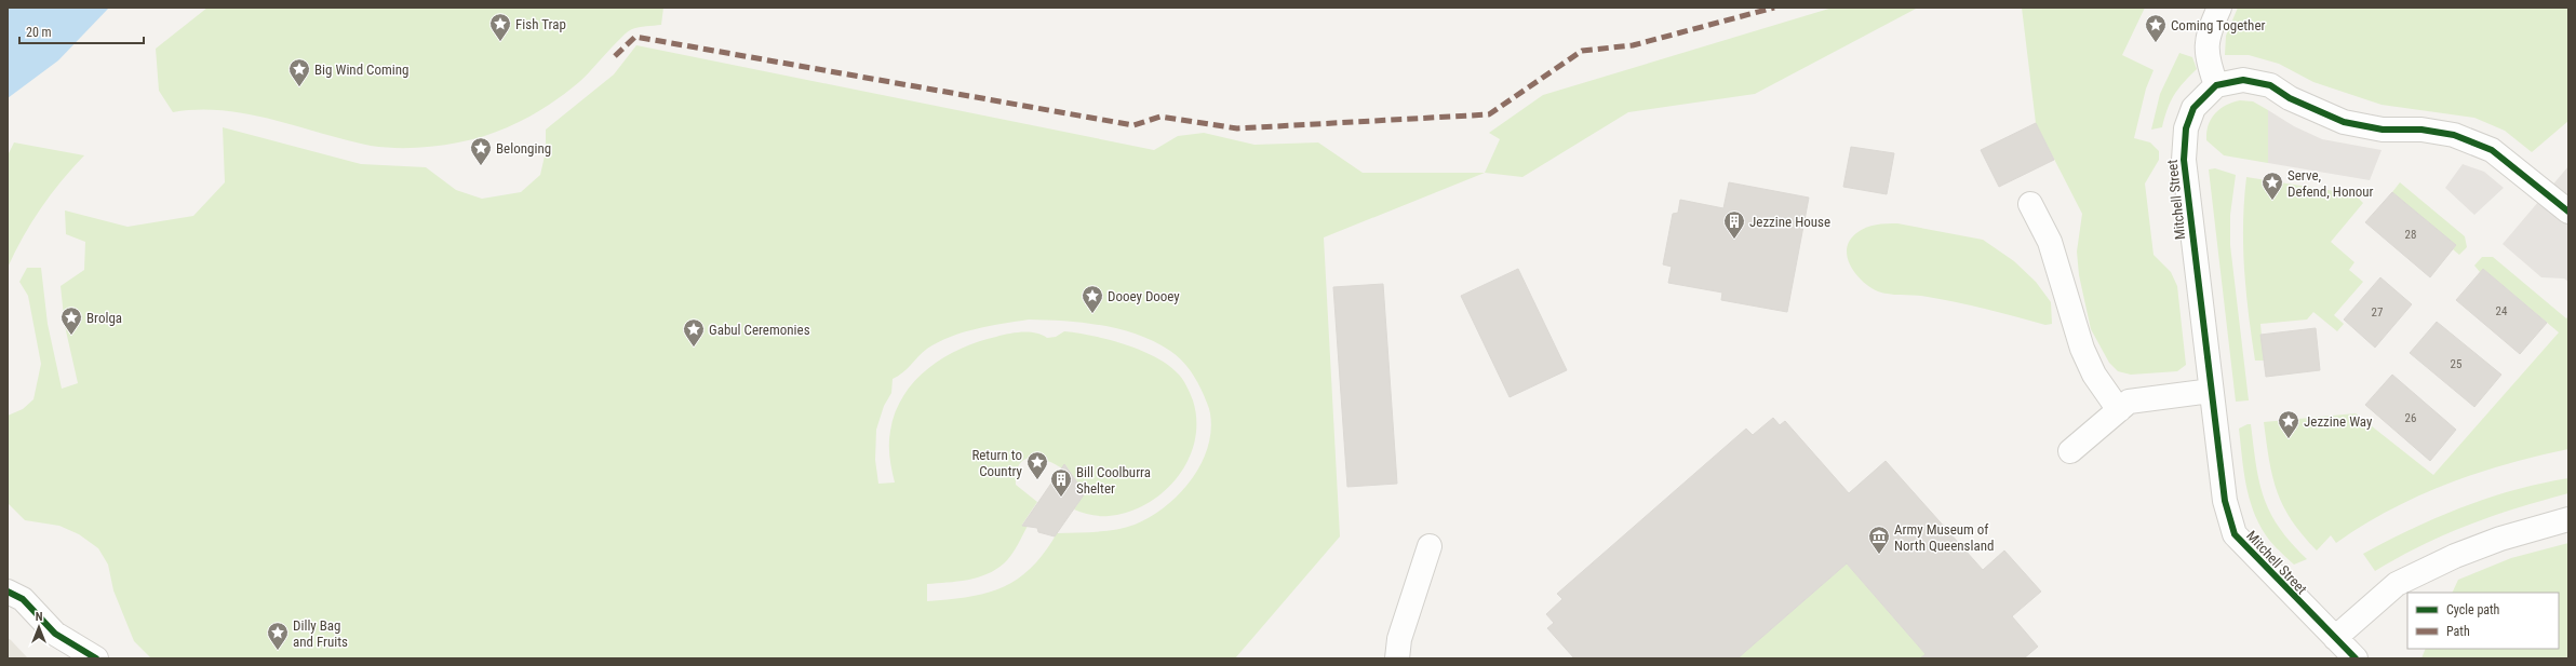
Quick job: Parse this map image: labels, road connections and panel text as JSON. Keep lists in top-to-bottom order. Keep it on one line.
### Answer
{"streets":{"street":["Mitchell Street"]},"places":{"place":["Fish Trap","Coming Together","Big Wind Coming","Belonging","Serve, Defend, Honour","Dooey Dooey","Brolga","Gabul Ceremonies","Jezzine Way","Return to Country","Dilly Bag and Fruits"],"building":["Jezzine House","Bill Coolburra Shelter"],"museum":["Army Museum of North Queensland"]},"house_numbers":["28","24","27","25","26"],"legend":["Cycle path","Path"],"scale_bar":"20 m","north":"top"}
